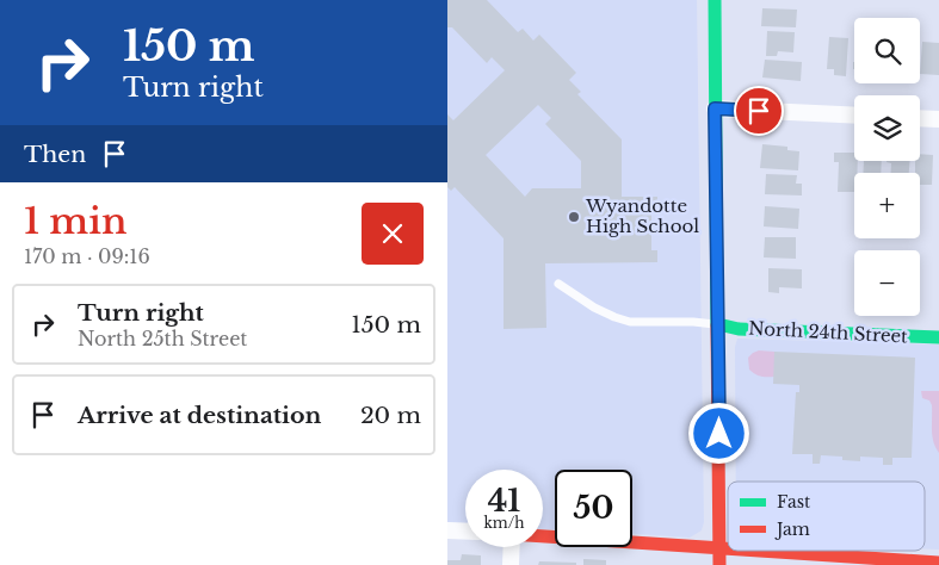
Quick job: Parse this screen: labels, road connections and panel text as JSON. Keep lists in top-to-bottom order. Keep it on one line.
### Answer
{"streets":{"street":["North 24th Street"]},"places":["Wyandotte High School"],"legend":["Fast","Jam"],"page":{"turn":["150 m","Turn right"],"map_buttons":["+","−"],"then":"Then","heading":["1 min","170 m · 09:16"],"list":[{"name":"Turn right","note":"North 25th Street","value":"150 m"},{"name":"Arrive at destination","value":"20 m"}],"speed":"41 km/h","limit":"50"}}
